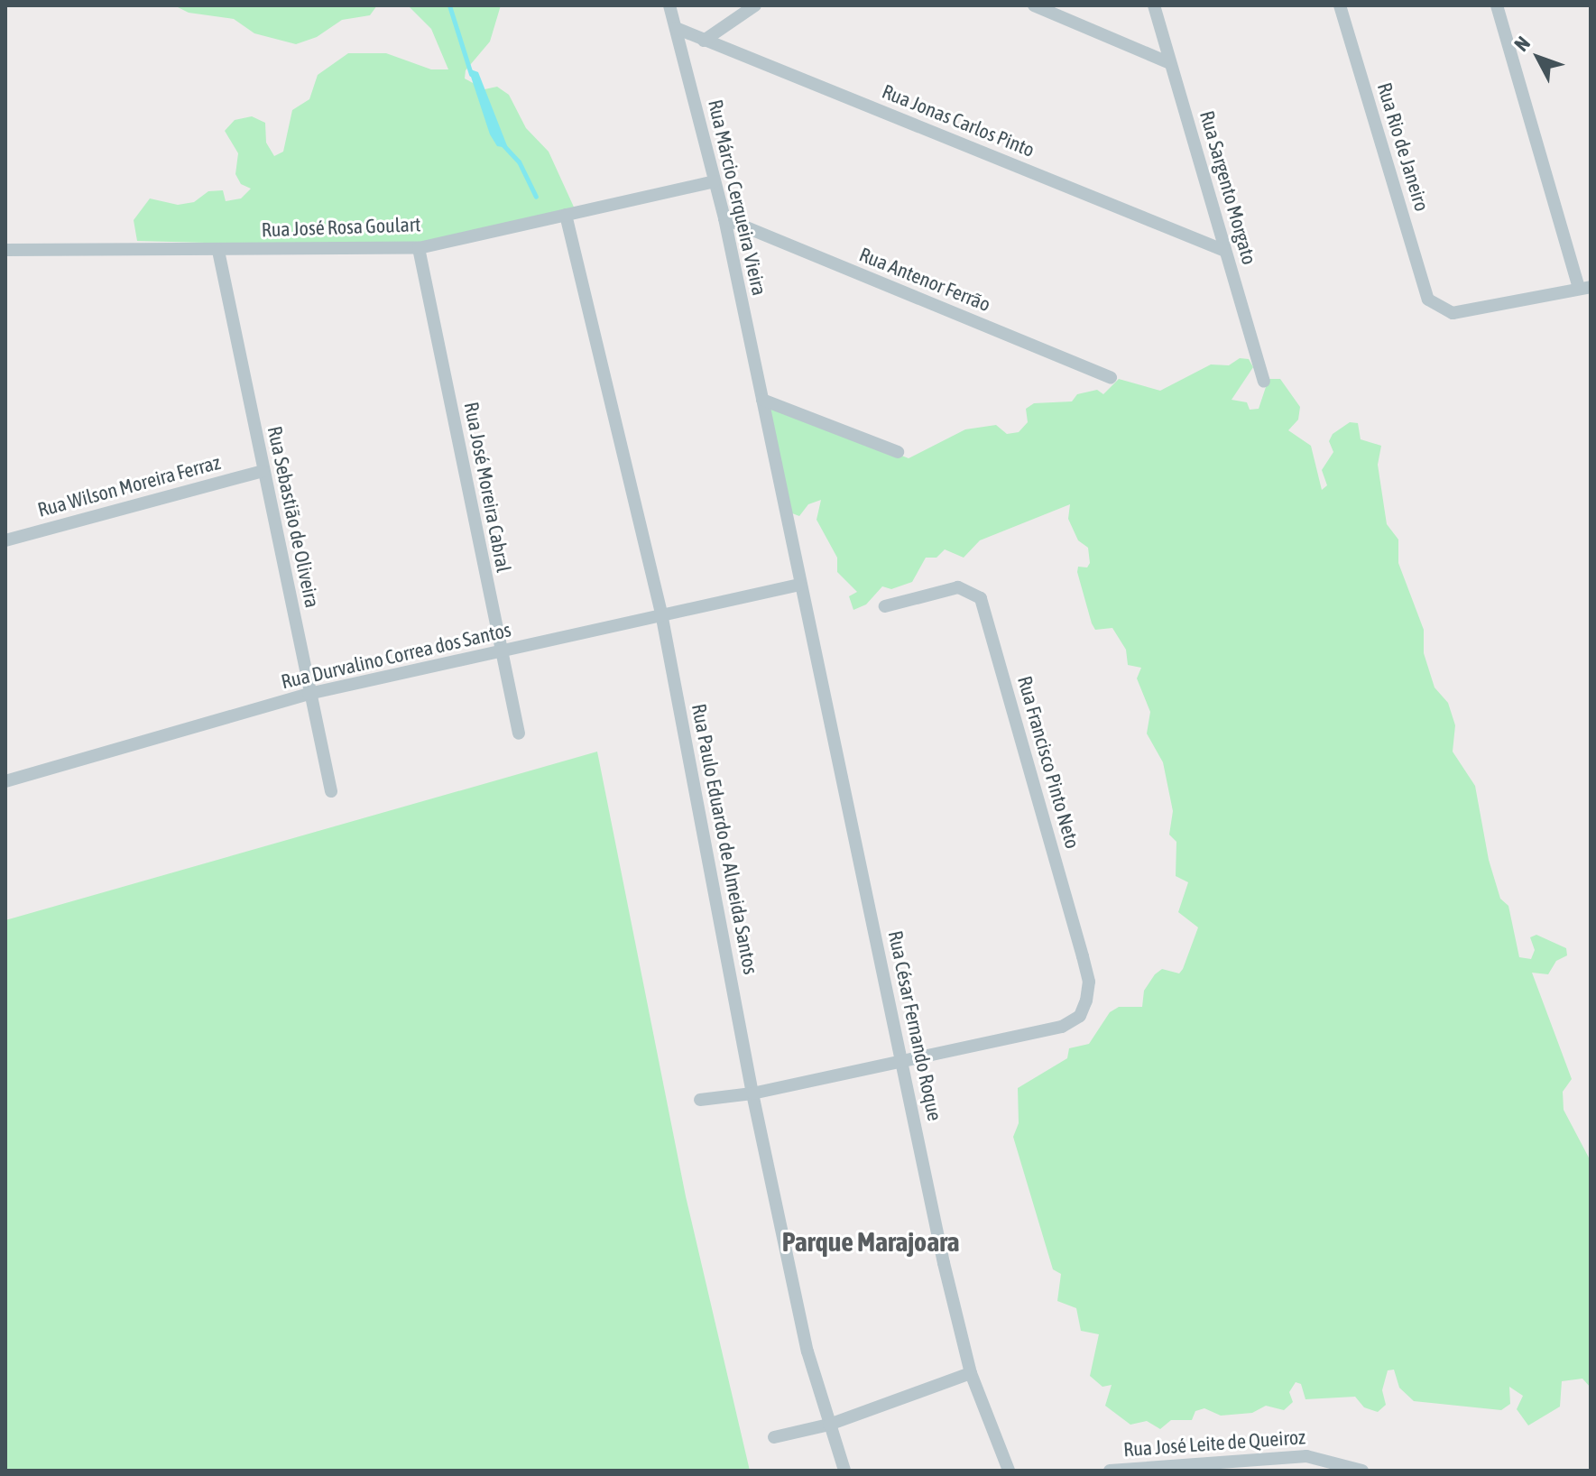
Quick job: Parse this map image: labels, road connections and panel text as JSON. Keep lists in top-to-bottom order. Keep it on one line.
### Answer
{"streets":{"street":["Rua Jonas Carlos Pinto","Rua Rio de Janeiro","Rua Sargento Morgato","Rua Márcio Cerqueira Vieira","Rua José Rosa Goulart","Rua Antenor Ferrão","Rua Wilson Moreira Ferraz","Rua José Moreira Cabral","Rua Sebastião de Oliveira","Rua Durvalino Correa dos Santos","Rua Francisco Pinto Neto","Rua Paulo Eduardo de Almeida Santos","Rua César Fernando Roque","Rua José Leite de Queiroz"]},"crossings":[["Rua Jonas Carlos Pinto","Rua Sargento Morgato"],["Rua Jonas Carlos Pinto","Rua Márcio Cerqueira Vieira"],["Rua Márcio Cerqueira Vieira","Rua José Rosa Goulart"],["Rua Márcio Cerqueira Vieira","Rua Antenor Ferrão"],["Rua Márcio Cerqueira Vieira","Rua Durvalino Correa dos Santos"],["Rua Márcio Cerqueira Vieira","Rua César Fernando Roque"],["Rua José Rosa Goulart","Rua José Moreira Cabral"],["Rua José Rosa Goulart","Rua Sebastião de Oliveira"],["Rua José Rosa Goulart","Rua Paulo Eduardo de Almeida Santos"],["Rua Wilson Moreira Ferraz","Rua Sebastião de Oliveira"],["Rua José Moreira Cabral","Rua Durvalino Correa dos Santos"],["Rua Sebastião de Oliveira","Rua Durvalino Correa dos Santos"],["Rua Durvalino Correa dos Santos","Rua Paulo Eduardo de Almeida Santos"],["Rua Durvalino Correa dos Santos","Rua César Fernando Roque"],["Rua Francisco Pinto Neto","Rua César Fernando Roque"]],"districts":["Parque Marajoara"],"north":"top left"}
